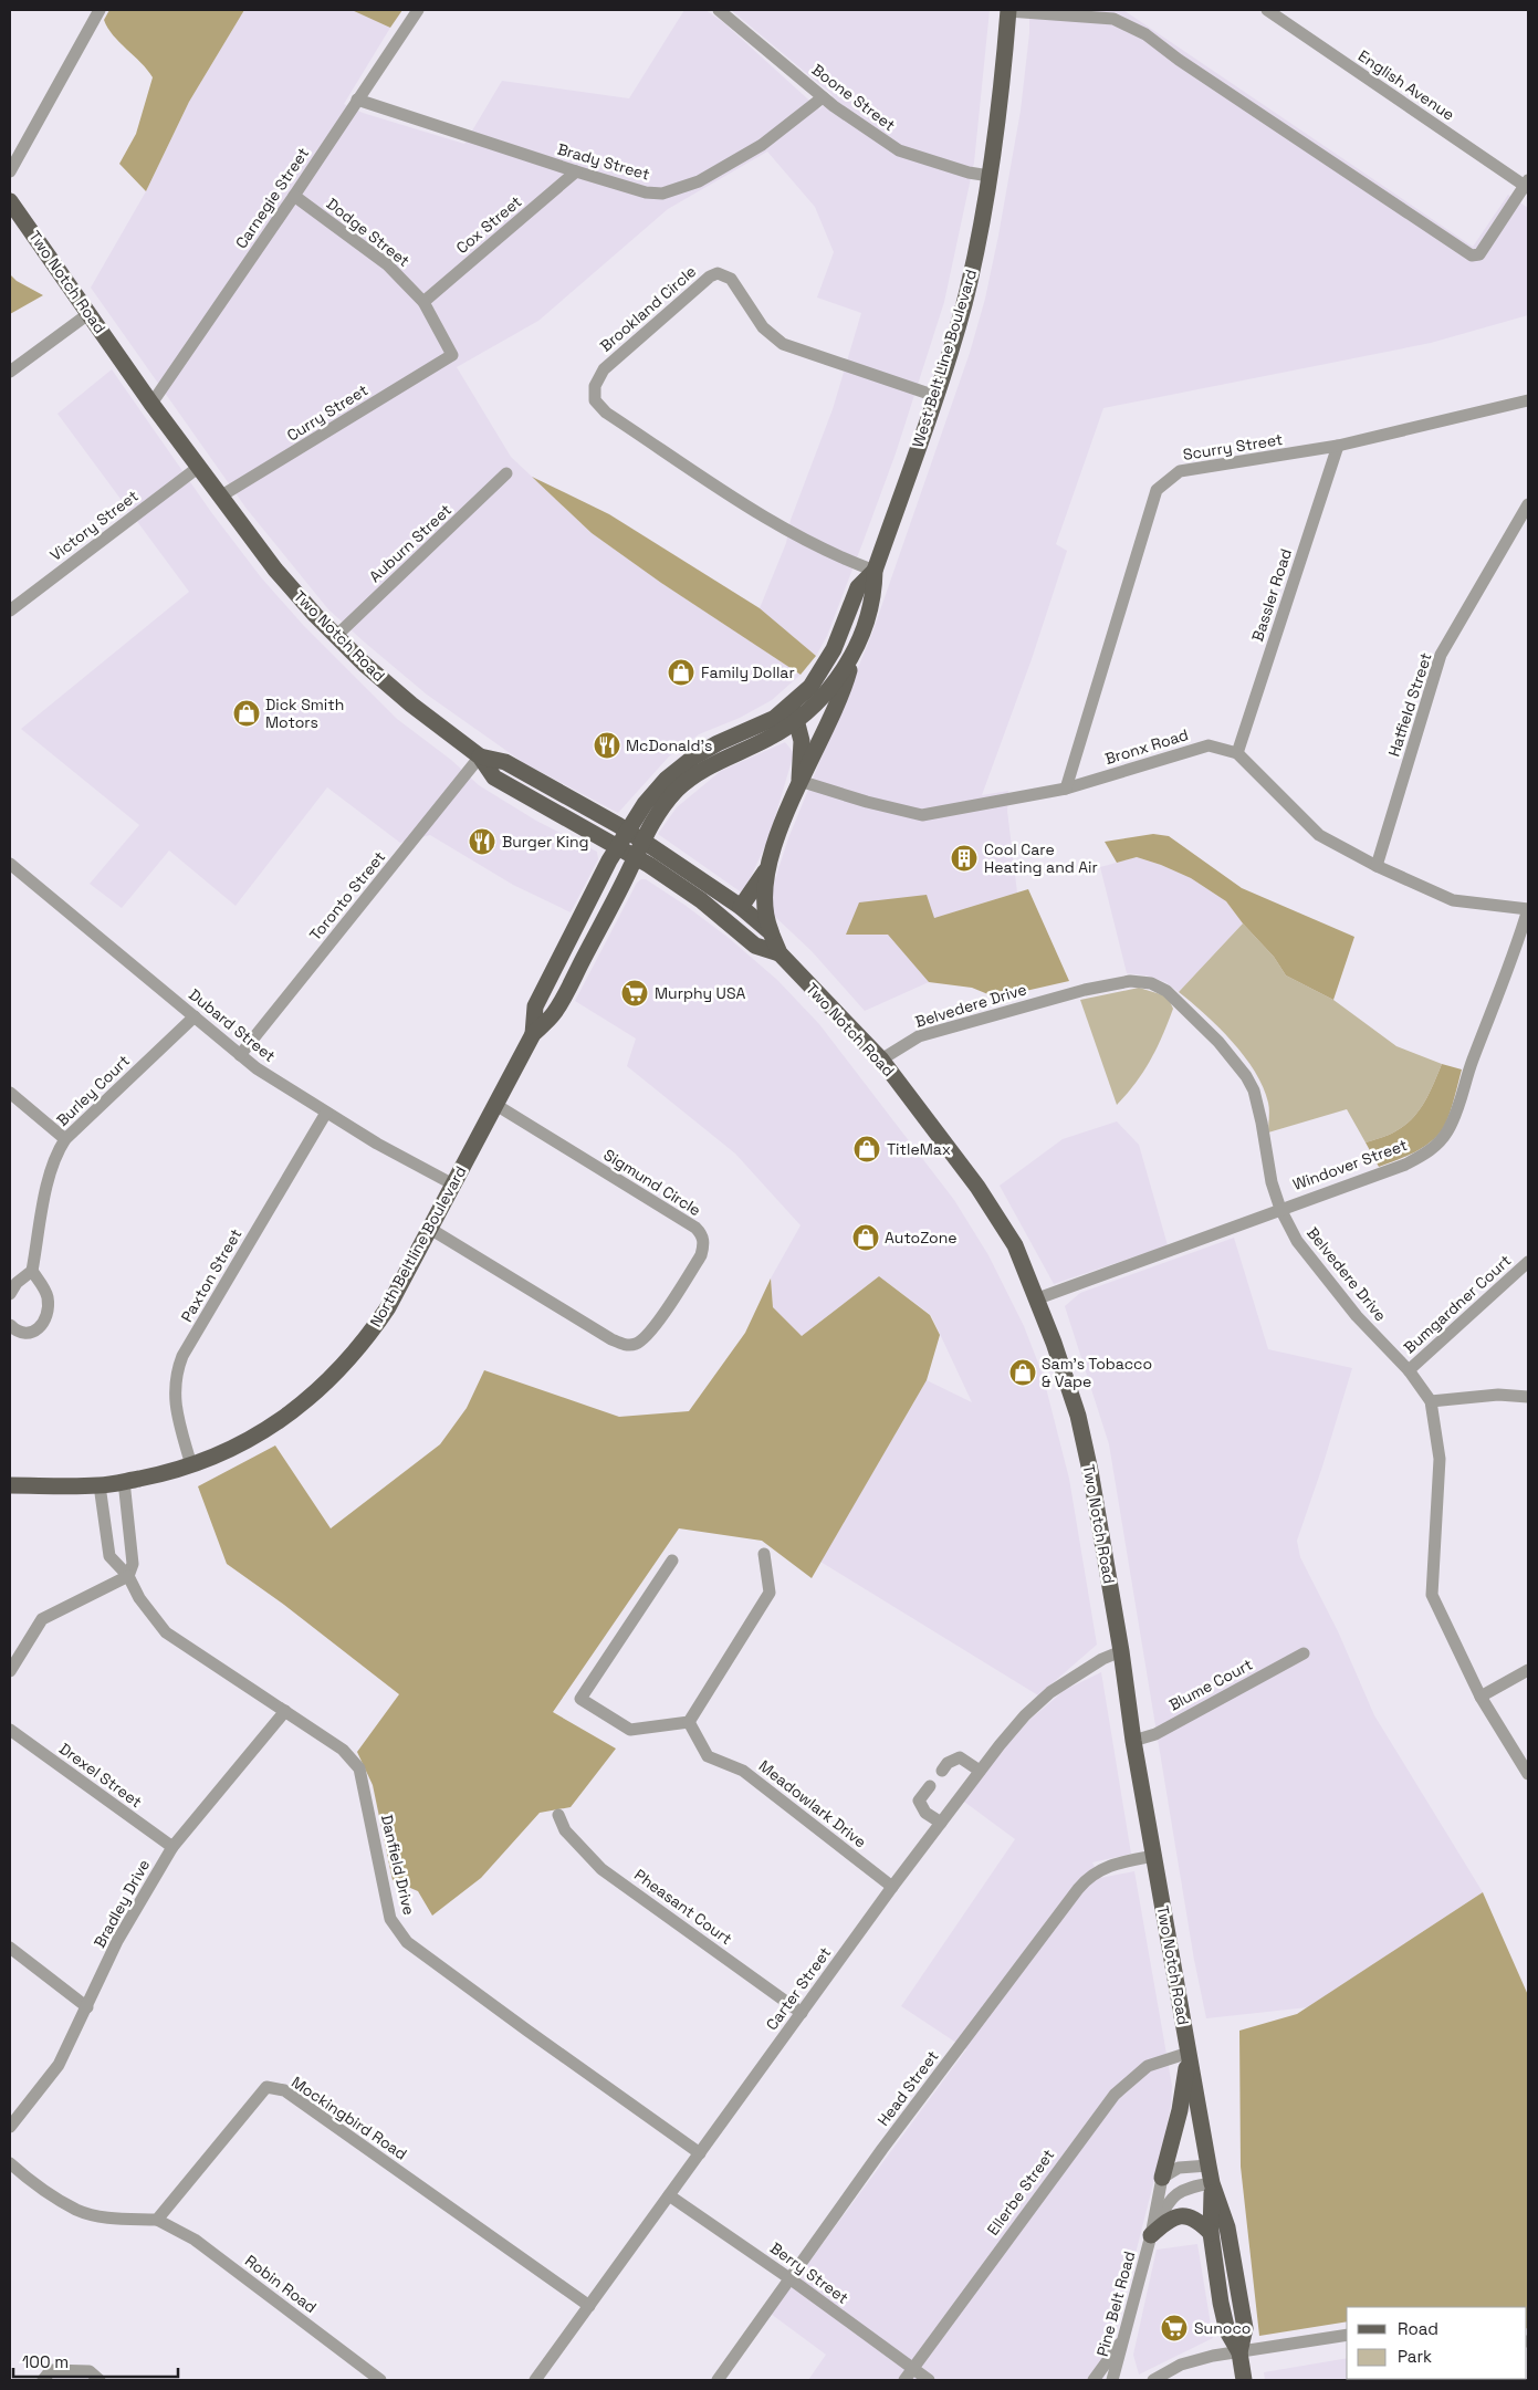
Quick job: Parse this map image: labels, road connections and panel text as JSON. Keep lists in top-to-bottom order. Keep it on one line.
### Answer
{"streets":{"main road":["Two Notch Road","West Belt Line Boulevard","North Beltline Boulevard"],"street":["English Avenue","Boone Street","Brady Street","Carnegie Street","Cox Street","Dodge Street","Brookland Circle","Curry Street","Scurry Street","Victory Street","Auburn Street","Bassler Road","Hatfield Street","Bronx Road","Toronto Street","Belvedere Drive","Dubard Street","Burley Court","Windover Street","Sigmund Circle","Paxton Street","Bumgardner Court","Blume Court","Drexel Street","Meadowlark Drive","Danfield Drive","Bradley Drive","Pheasant Court","Carter Street","Head Street","Mockingbird Road","Ellerbe Street","Berry Street","Robin Road","Pine Belt Road"]},"crossings":[["Boone Street","Brady Street"],["Boone Street","West Belt Line Boulevard"],["Brady Street","Carnegie Street"],["Brady Street","Cox Street"],["Carnegie Street","Dodge Street"],["Carnegie Street","Two Notch Road"],["Cox Street","Dodge Street"],["Dodge Street","Curry Street"],["Two Notch Road","West Belt Line Boulevard"],["Two Notch Road","Curry Street"],["Two Notch Road","Victory Street"],["Two Notch Road","Auburn Street"],["Two Notch Road","Toronto Street"],["Two Notch Road","Belvedere Drive"],["Two Notch Road","Windover Street"],["Two Notch Road","North Beltline Boulevard"],["Two Notch Road","Blume Court"],["Two Notch Road","Carter Street"],["Two Notch Road","Head Street"],["Two Notch Road","Ellerbe Street"],["Two Notch Road","Pine Belt Road"],["Brookland Circle","West Belt Line Boulevard"],["West Belt Line Boulevard","North Beltline Boulevard"],["Scurry Street","Bassler Road"],["Scurry Street","Bronx Road"],["Bassler Road","Bronx Road"],["Toronto Street","Dubard Street"],["Belvedere Drive","Windover Street"],["Belvedere Drive","Bumgardner Court"],["Dubard Street","Burley Court"],["Dubard Street","North Beltline Boulevard"],["Dubard Street","Paxton Street"],["Sigmund Circle","North Beltline Boulevard"],["North Beltline Boulevard","Paxton Street"],["North Beltline Boulevard","Danfield Drive"],["Drexel Street","Bradley Drive"],["Meadowlark Drive","Carter Street"],["Danfield Drive","Bradley Drive"],["Danfield Drive","Carter Street"],["Pheasant Court","Carter Street"],["Carter Street","Mockingbird Road"],["Carter Street","Berry Street"],["Head Street","Berry Street"],["Mockingbird Road","Robin Road"],["Ellerbe Street","Berry Street"]],"places":{"shop":["Family Dollar","Dick Smith Motors","TitleMax","AutoZone","Sam's Tobacco & Vape"],"restaurant":["McDonald's","Burger King"],"building":["Cool Care Heating and Air"],"supermarket":["Murphy USA","Sunoco"]},"legend":["Road","Park"],"scale_bar":"100 m"}
